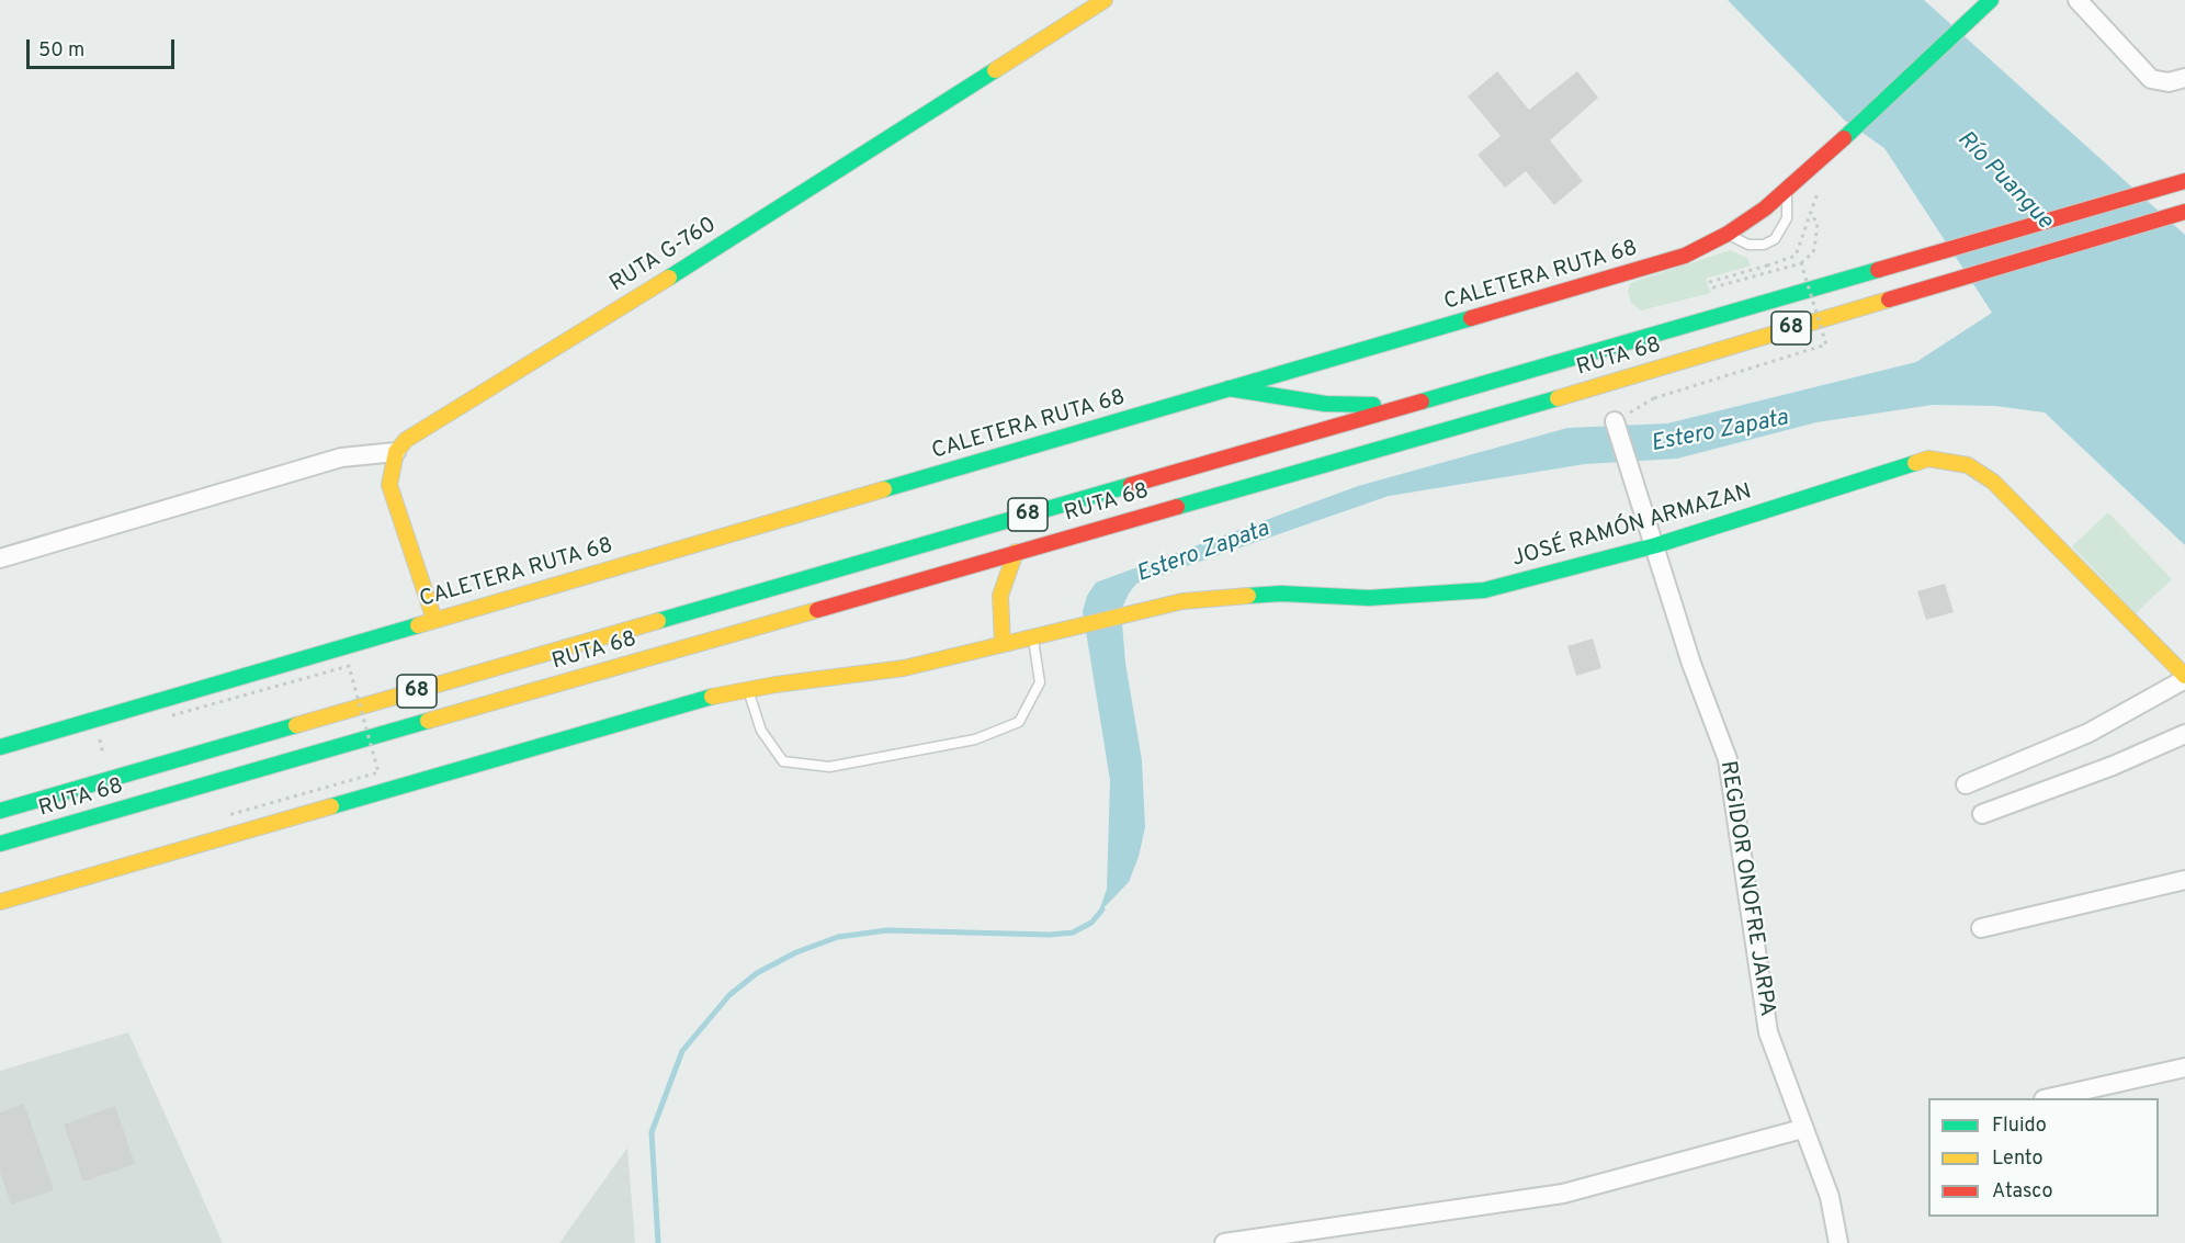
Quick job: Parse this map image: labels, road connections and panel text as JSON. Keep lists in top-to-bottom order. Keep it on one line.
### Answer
{"streets":{"main road":["RUTA G-760","CALETERA RUTA 68","68","RUTA 68","JOSÉ RAMÓN ARMAZAN"],"street":["REGIDOR ONOFRE JARPA"]},"crossings":[["JOSÉ RAMÓN ARMAZAN","REGIDOR ONOFRE JARPA"]],"water":["Río Puangue","Estero Zapata"],"legend":["Fluido","Lento","Atasco"],"scale_bar":"50 m"}
